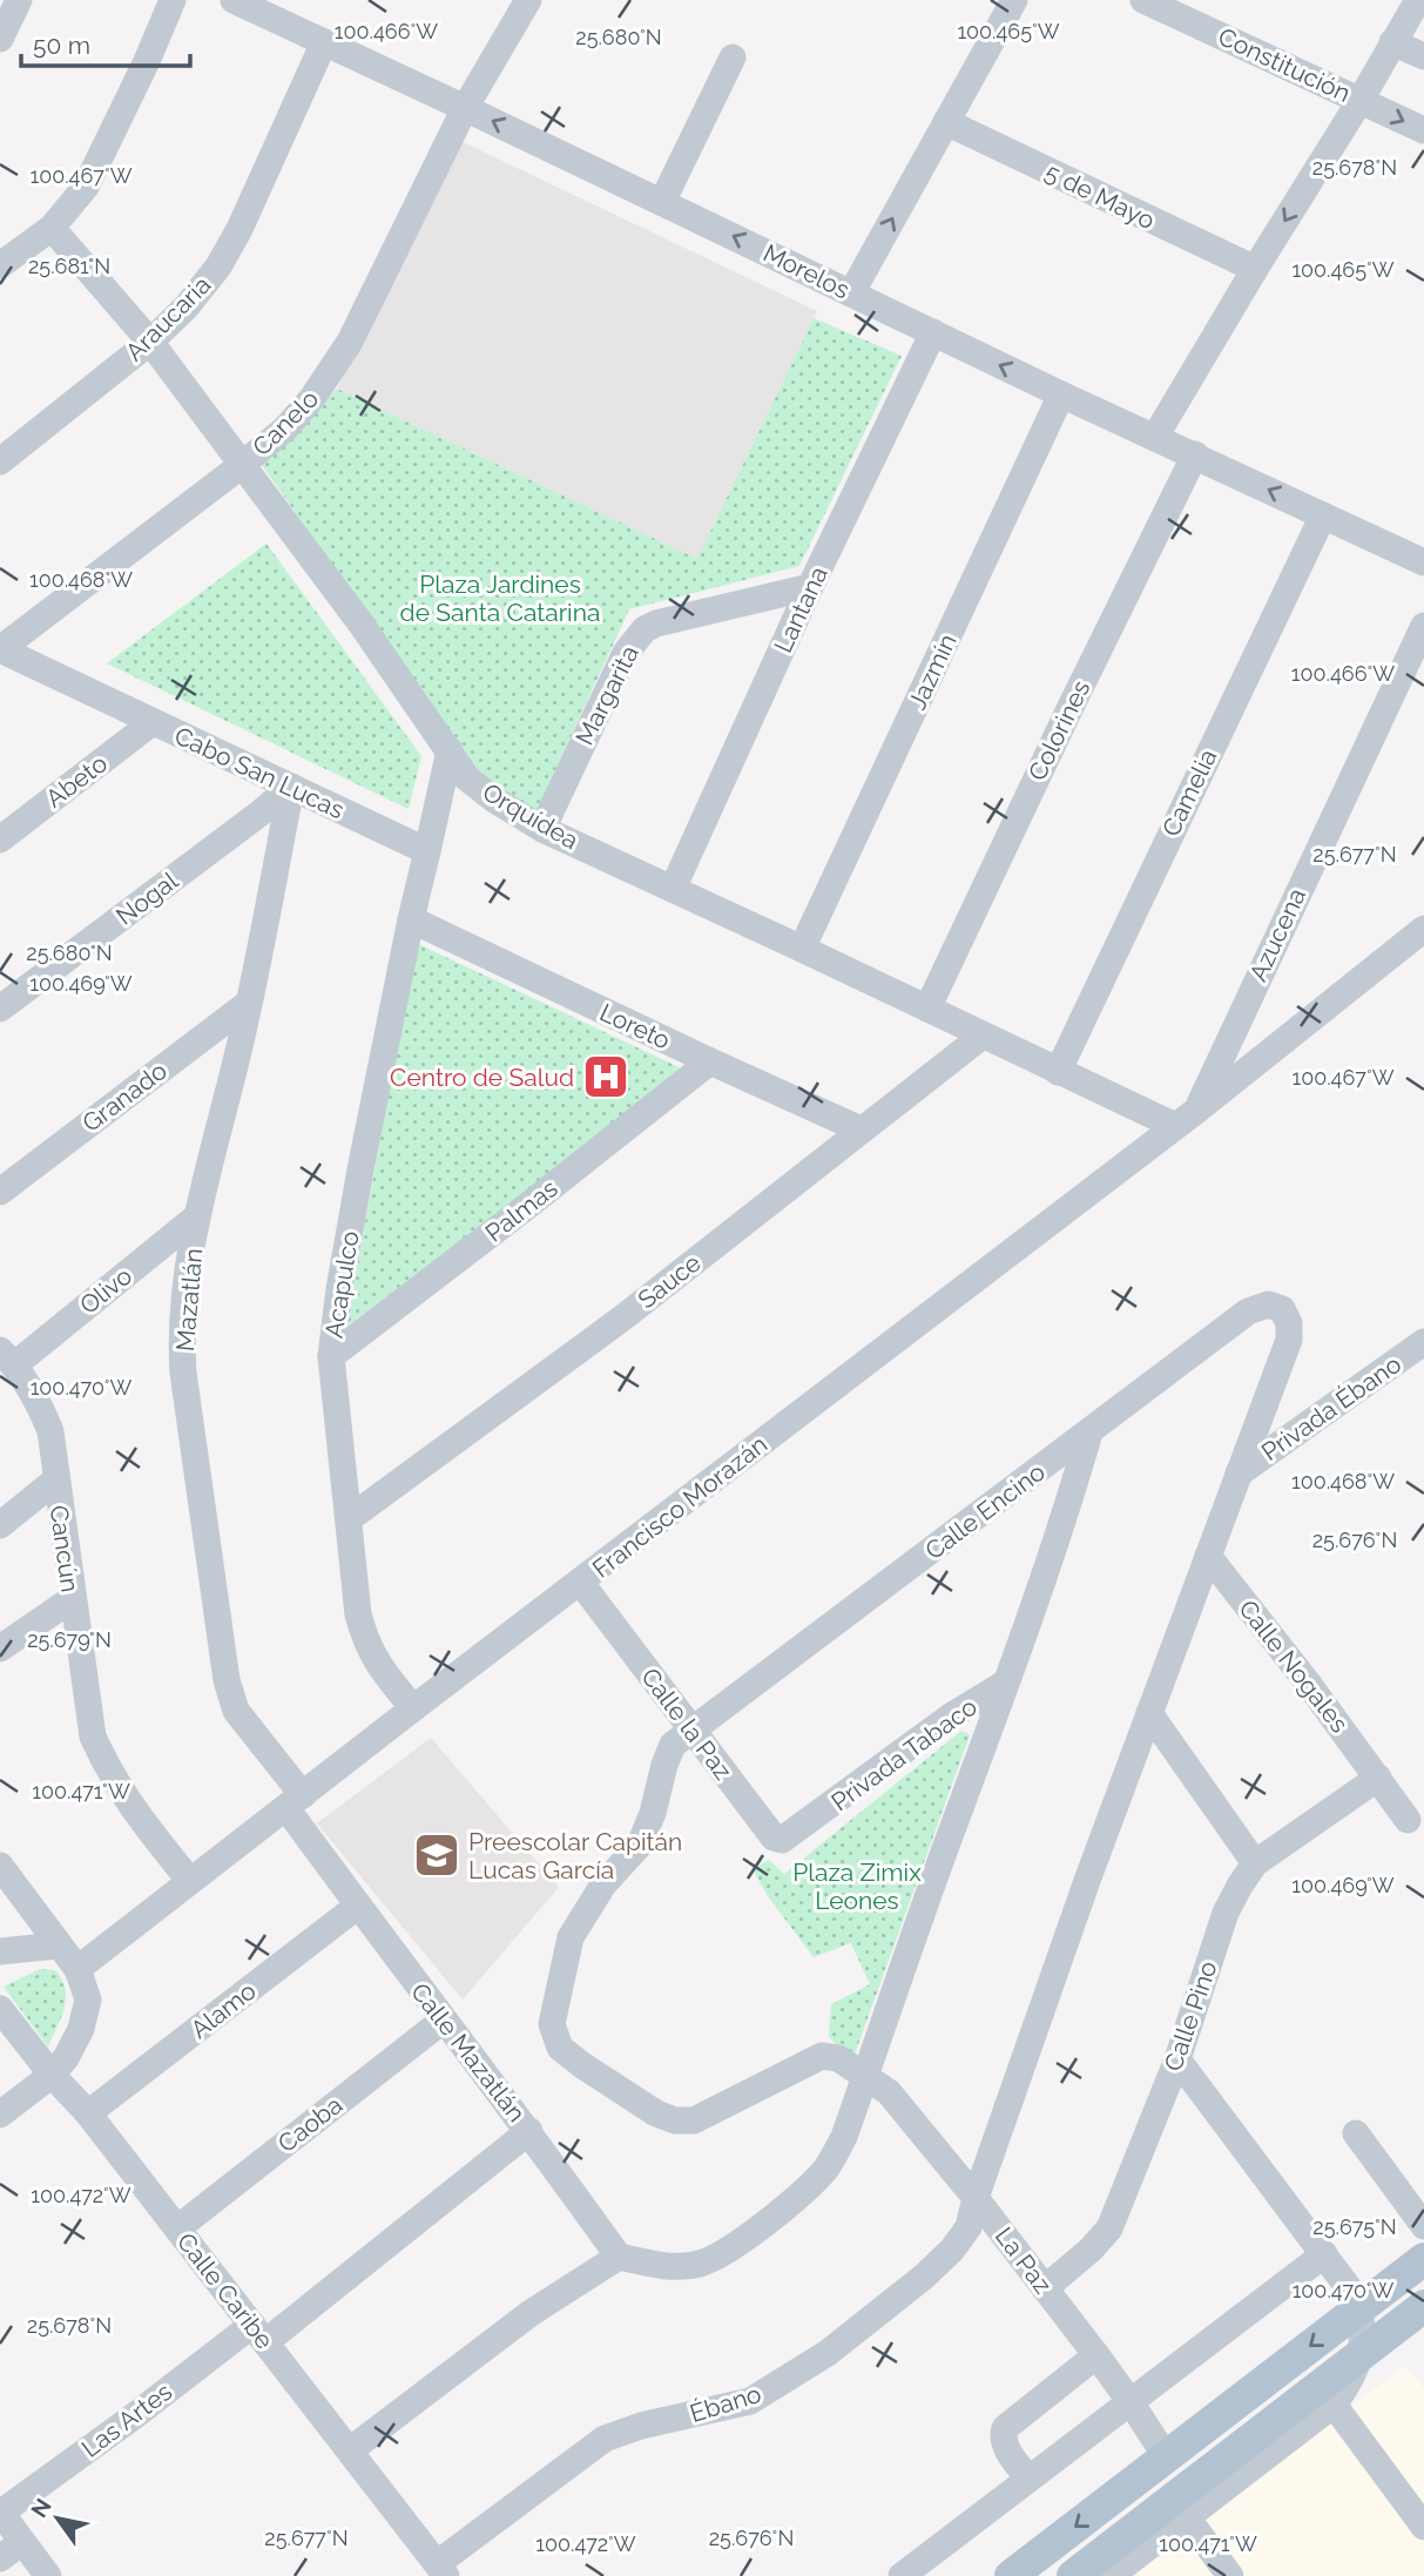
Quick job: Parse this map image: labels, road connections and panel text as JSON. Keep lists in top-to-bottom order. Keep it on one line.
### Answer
{"streets":{"street":["Constitución","5 de Mayo","Morelos","Araucaria","Canelo","Lantana","Jazmín","Margarita","Colorines","Cabo San Lucas","Abeto","Camelia","Orquídea","Nogal","Azucena","Loreto","Granado","Palmas","Sauce","Acapulco","Olivo","Mazatlán","Privada Ébano","Francisco Morazán","Calle Encino","Cancún","Calle Nogales","Calle la Paz","Privada Tabaco","Alamo","Calle Pino","Calle Mazatlán","Caoba","La Paz","Calle Caribe","Ébano","Las Artes"]},"crossings":[["Morelos","Araucaria"],["Morelos","Canelo"],["Morelos","Lantana"],["Morelos","Jazmín"],["Morelos","Colorines"],["Morelos","Camelia"],["Araucaria","Orquídea"],["Canelo","Cabo San Lucas"],["Canelo","Orquídea"],["Lantana","Margarita"],["Lantana","Orquídea"],["Jazmín","Orquídea"],["Margarita","Orquídea"],["Colorines","Orquídea"],["Cabo San Lucas","Abeto"],["Cabo San Lucas","Nogal"],["Cabo San Lucas","Acapulco"],["Cabo San Lucas","Mazatlán"],["Camelia","Orquídea"],["Orquídea","Azucena"],["Orquídea","Sauce"],["Orquídea","Francisco Morazán"],["Nogal","Mazatlán"],["Azucena","Francisco Morazán"],["Loreto","Palmas"],["Loreto","Sauce"],["Loreto","Acapulco"],["Granado","Mazatlán"],["Palmas","Acapulco"],["Sauce","Acapulco"],["Acapulco","Francisco Morazán"],["Olivo","Mazatlán"],["Olivo","Cancún"],["Mazatlán","Francisco Morazán"],["Mazatlán","Calle Mazatlán"],["Privada Ébano","Ébano"],["Francisco Morazán","Cancún"],["Francisco Morazán","Calle la Paz"],["Francisco Morazán","Calle Mazatlán"],["Calle Encino","Calle la Paz"],["Calle Encino","La Paz"],["Calle Encino","Ébano"],["Calle Nogales","Calle Pino"],["Calle Nogales","Ébano"],["Calle la Paz","Privada Tabaco"],["Alamo","Calle Mazatlán"],["Alamo","Calle Caribe"],["Calle Pino","La Paz"],["Calle Mazatlán","Caoba"],["Calle Mazatlán","Las Artes"],["Caoba","Calle Caribe"],["La Paz","Ébano"],["Calle Caribe","Ébano"],["Calle Caribe","Las Artes"]],"one_way":["Morelos"],"parks":["Plaza Jardines de Santa Catarina","Plaza Zimix Leones"],"places":{"hospital":["Centro de Salud"],"school or university":["Preescolar Capitán Lucas García"]},"scale_bar":"50 m","north":"top left","coordinates":["100.466°W","100.465°W","25.680°N","25.678°N","100.467°W","25.681°N","100.468°W","25.677°N","100.469°W","100.470°W","25.676°N","25.679°N","100.471°W","100.472°W","25.675°N"]}
